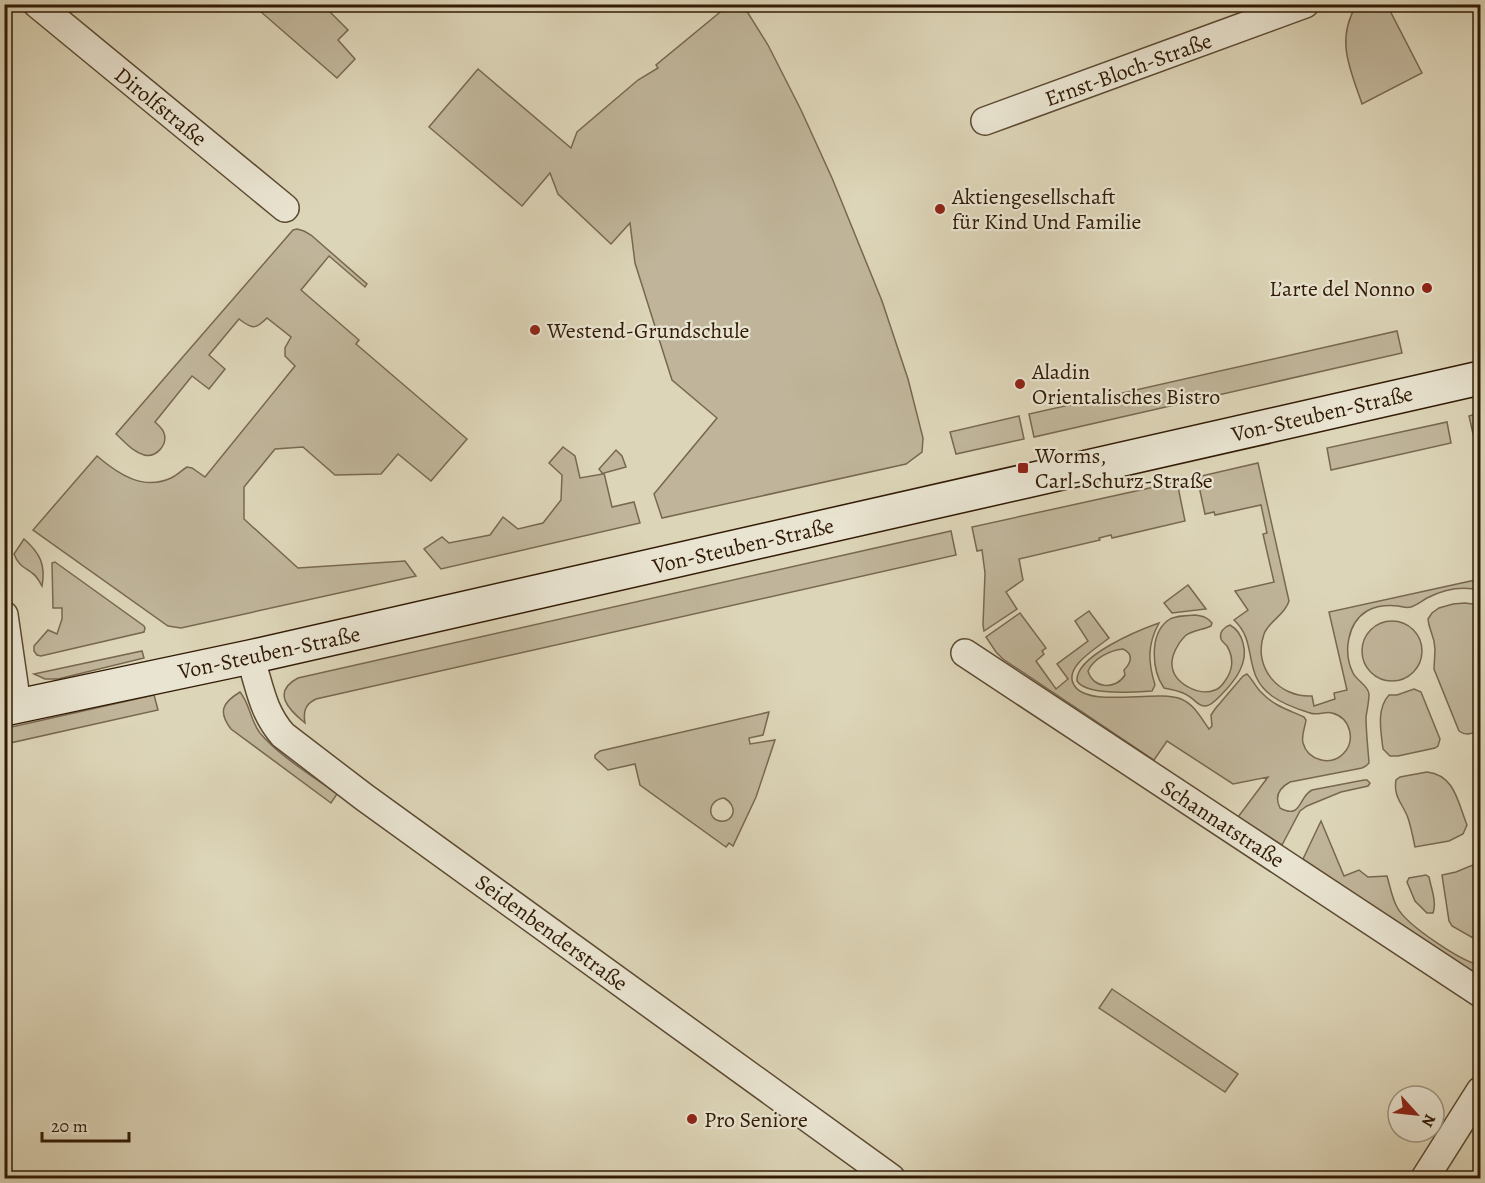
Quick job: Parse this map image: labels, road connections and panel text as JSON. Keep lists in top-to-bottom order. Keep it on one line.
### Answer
{"streets":{"street":["Ernst-Bloch-Straße","Dirolfstraße","Von-Steuben-Straße","Schannatstraße","Seidenbenderstraße"]},"crossings":[["Von-Steuben-Straße","Seidenbenderstraße"]],"places":{"other":["Aktiengesellschaft für Kind Und Familie","L’arte del Nonno","Westend-Grundschule","Aladin Orientalisches Bistro","Pro Seniore"],"transit":["Worms, Carl-Schurz-Straße"]},"scale_bar":"20 m","north":"bottom right"}
